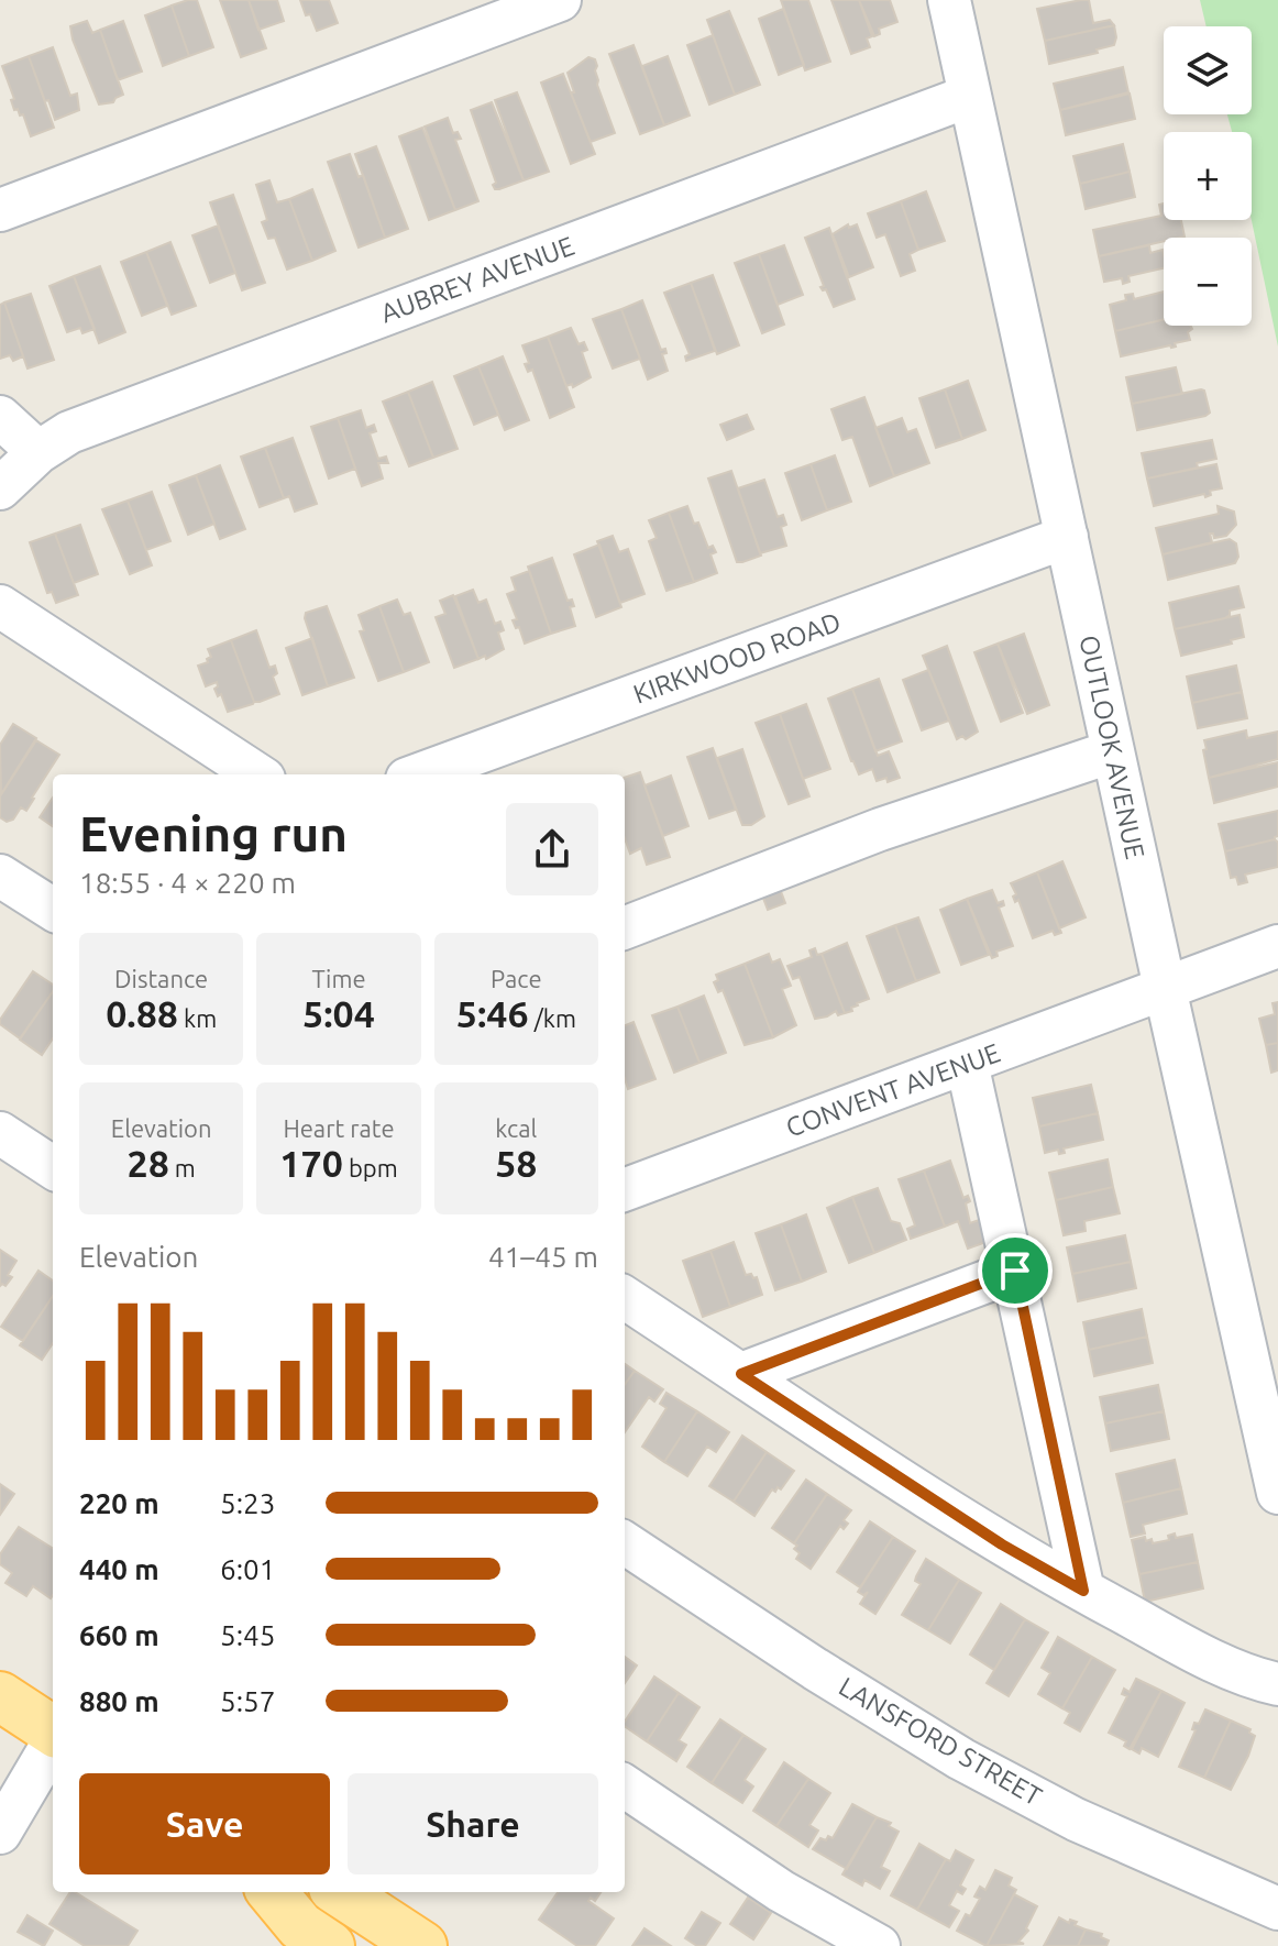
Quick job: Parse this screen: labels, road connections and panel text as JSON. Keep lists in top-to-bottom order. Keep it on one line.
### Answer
{"streets":{"street":["AUBREY AVENUE","KIRKWOOD ROAD","OUTLOOK AVENUE","CONVENT AVENUE","LANSFORD STREET"]},"crossings":[["AUBREY AVENUE","OUTLOOK AVENUE"],["KIRKWOOD ROAD","OUTLOOK AVENUE"],["OUTLOOK AVENUE","CONVENT AVENUE"]],"page":{"map_buttons":["+","−"],"heading":["Evening run","18:55 · 4 × 220 m"],"stats":[["Distance","0.88 km"],["Time","5:04"],["Pace","5:46 /km"],["Elevation","28 m"],["Heart rate","170 bpm"],["kcal","58"]],"chart":["Elevation","41–45 m"],"list":[{"name":"220 m","note":"5:23"},{"name":"440 m","note":"6:01"},{"name":"660 m","note":"5:45"},{"name":"880 m","note":"5:57"}],"buttons":["Save","Share"]}}
